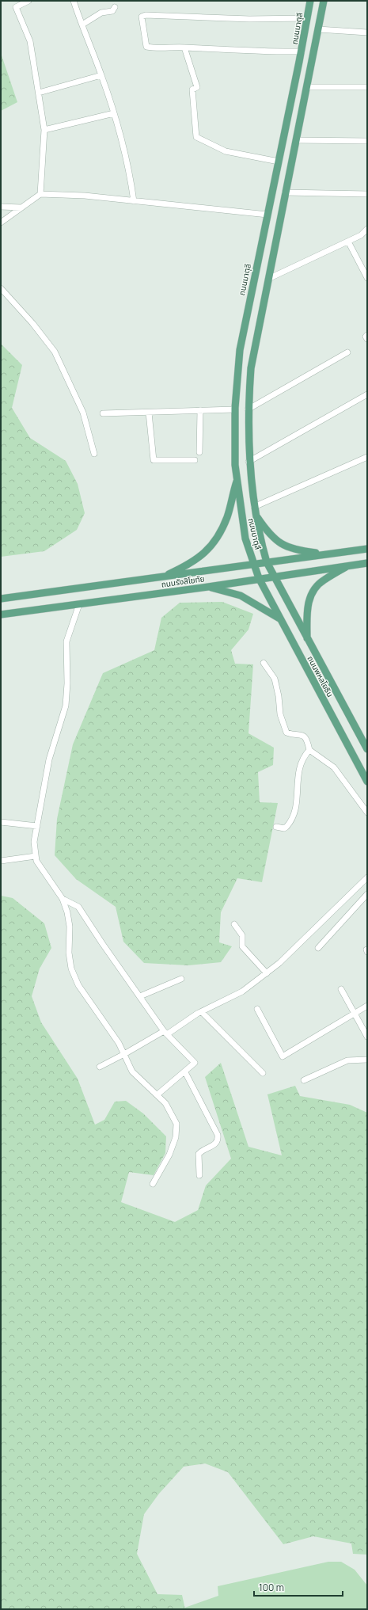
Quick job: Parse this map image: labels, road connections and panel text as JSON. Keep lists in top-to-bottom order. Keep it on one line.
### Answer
{"streets":{"main road":["ถนนมาตุลี","ถนนรังสิโยทัย","ถนนพหลโยธิน"]},"crossings":[["ถนนมาตุลี","ถนนรังสิโยทัย"],["ถนนมาตุลี","ถนนพหลโยธิน"],["ถนนรังสิโยทัย","ถนนพหลโยธิน"]],"scale_bar":"100 m"}
